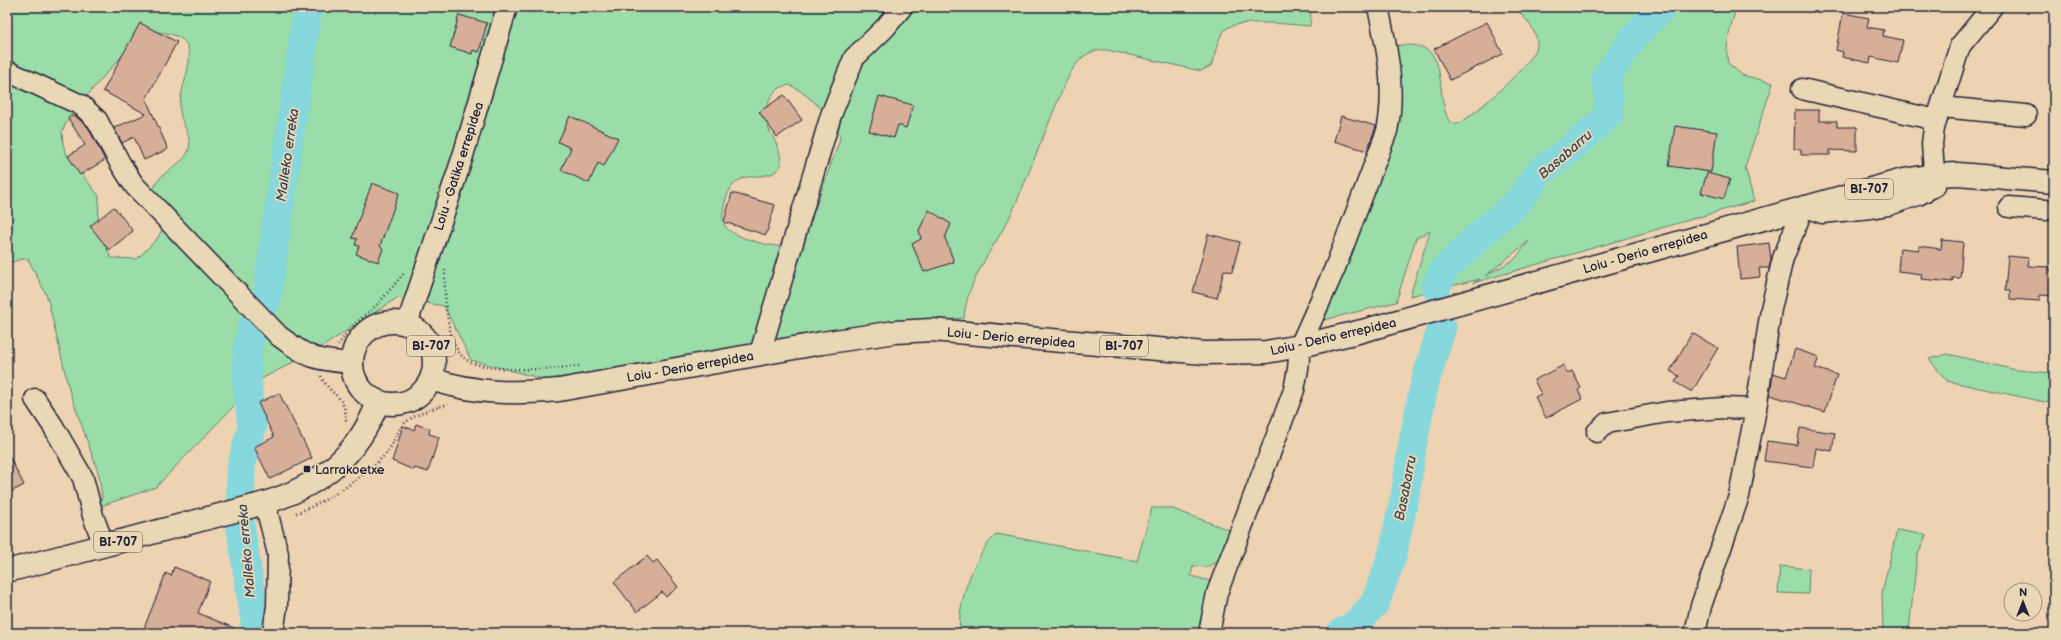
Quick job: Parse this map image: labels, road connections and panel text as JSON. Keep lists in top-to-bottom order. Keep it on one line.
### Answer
{"streets":{"main road":["BI-707","Loiu - Derio errepidea"],"street":["Loiu - Gatika errepidea"]},"crossings":[["Loiu - Gatika errepidea","BI-707"],["Loiu - Gatika errepidea","Loiu - Derio errepidea"],["BI-707","Loiu - Derio errepidea"]],"water":["Basabarru","Malleko erreka"],"places":{"transit":["Larrakoetxe"]},"north":"top"}
